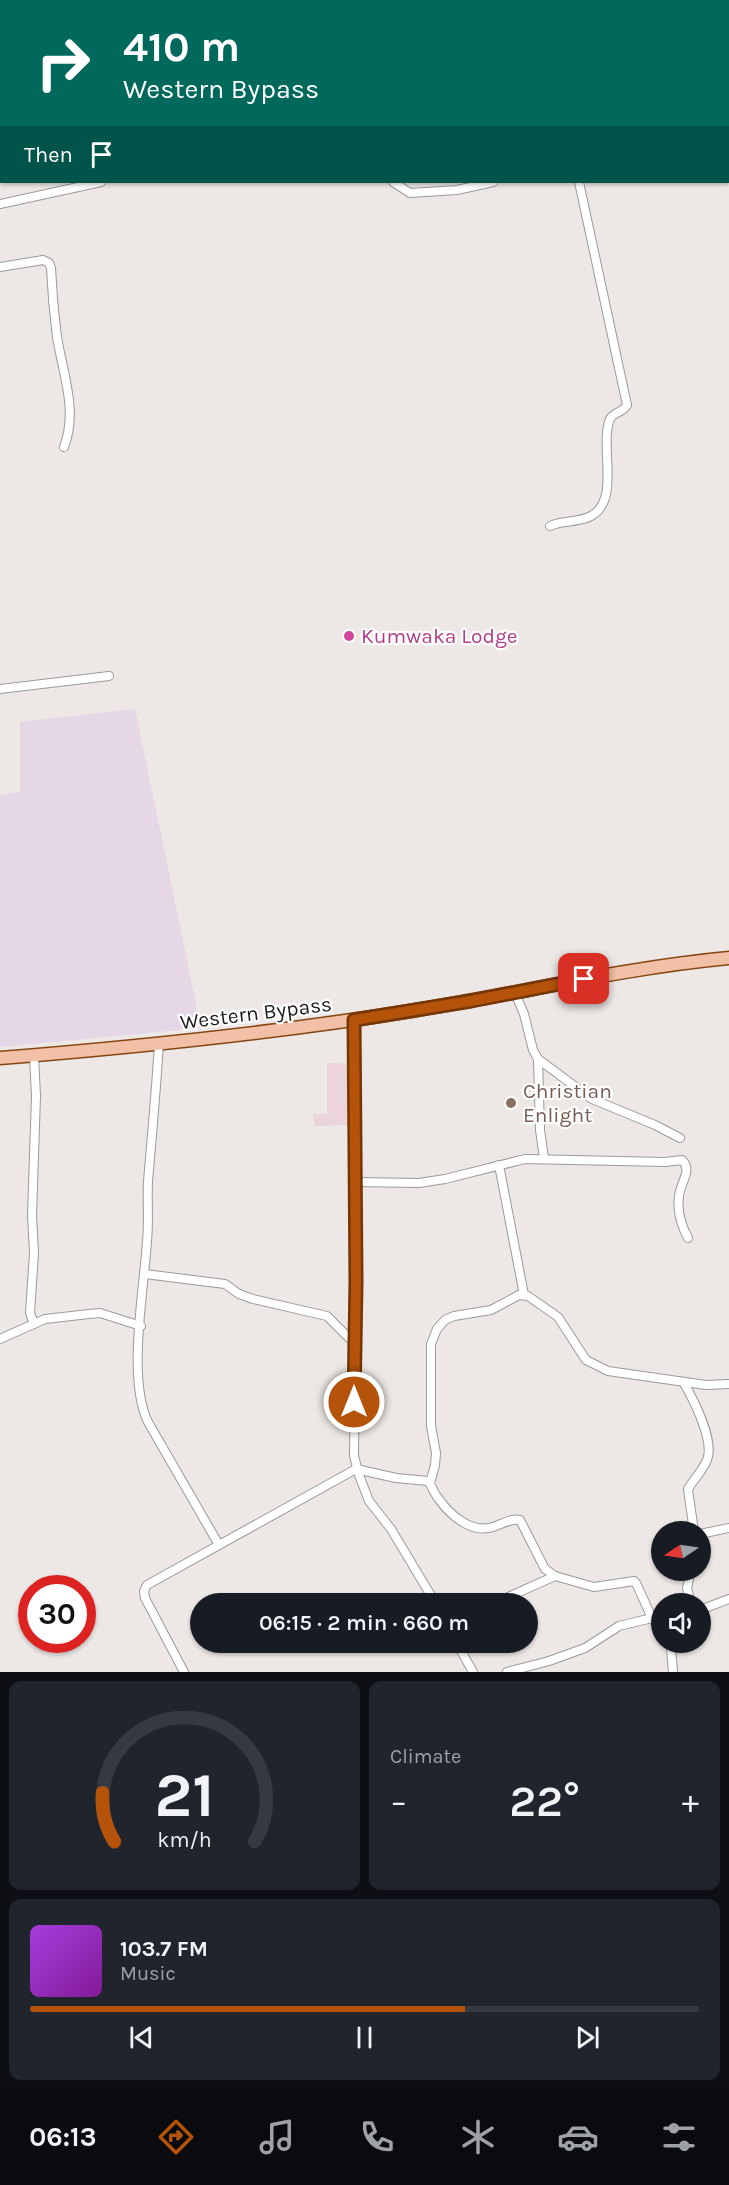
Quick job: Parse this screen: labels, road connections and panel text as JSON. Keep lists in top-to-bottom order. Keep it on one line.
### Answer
{"streets":{"main road":["Western Bypass"]},"places":["Kumwaka Lodge","Christian Enlight"],"north":"left","page":{"turn":["410 m","Western Bypass"],"then":"Then","limit":"30","trip":"06:15 · 2 min · 660 m","tile":"Climate","heat":["−","22°","+"],"song":["103.7 FM","Music"],"tabs":"06:13","gauge":["21","km/h"]}}
